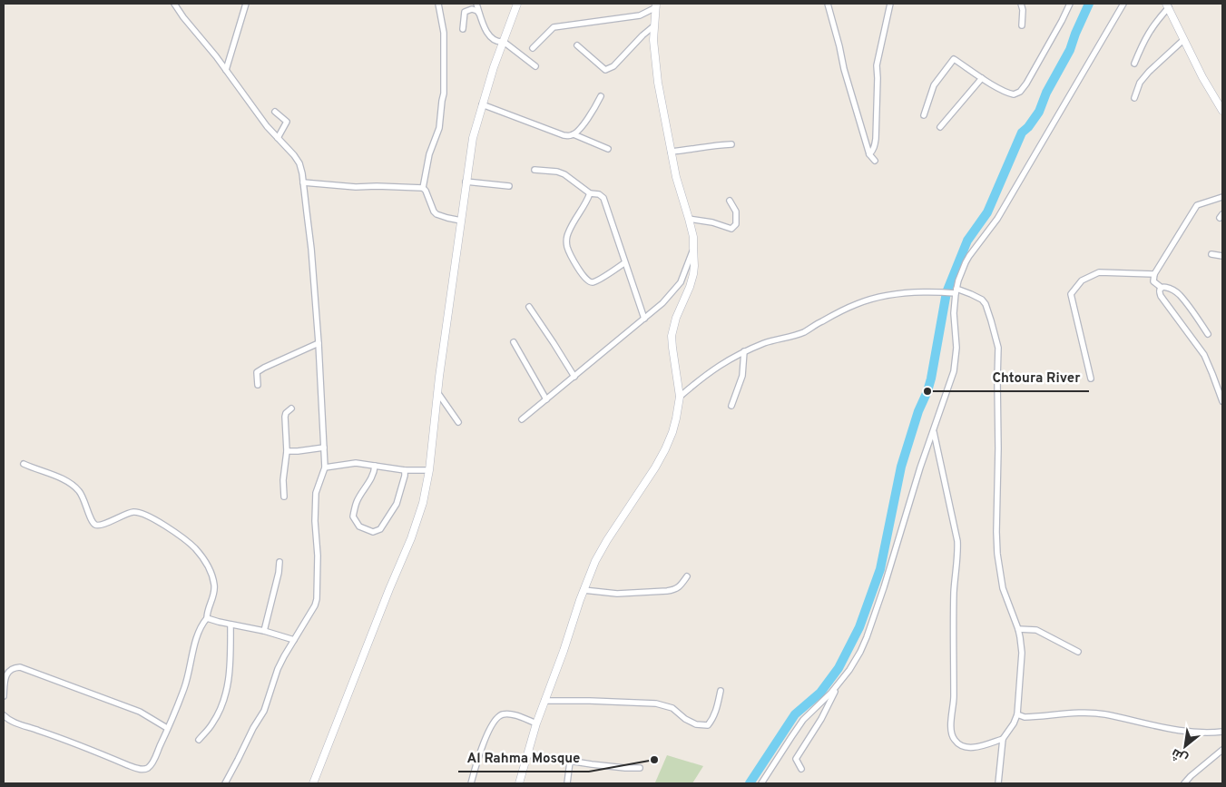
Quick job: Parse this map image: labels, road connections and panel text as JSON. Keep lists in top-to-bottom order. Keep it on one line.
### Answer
{"places":["Chtoura River","Al Rahma Mosque"],"north":"bottom left"}
